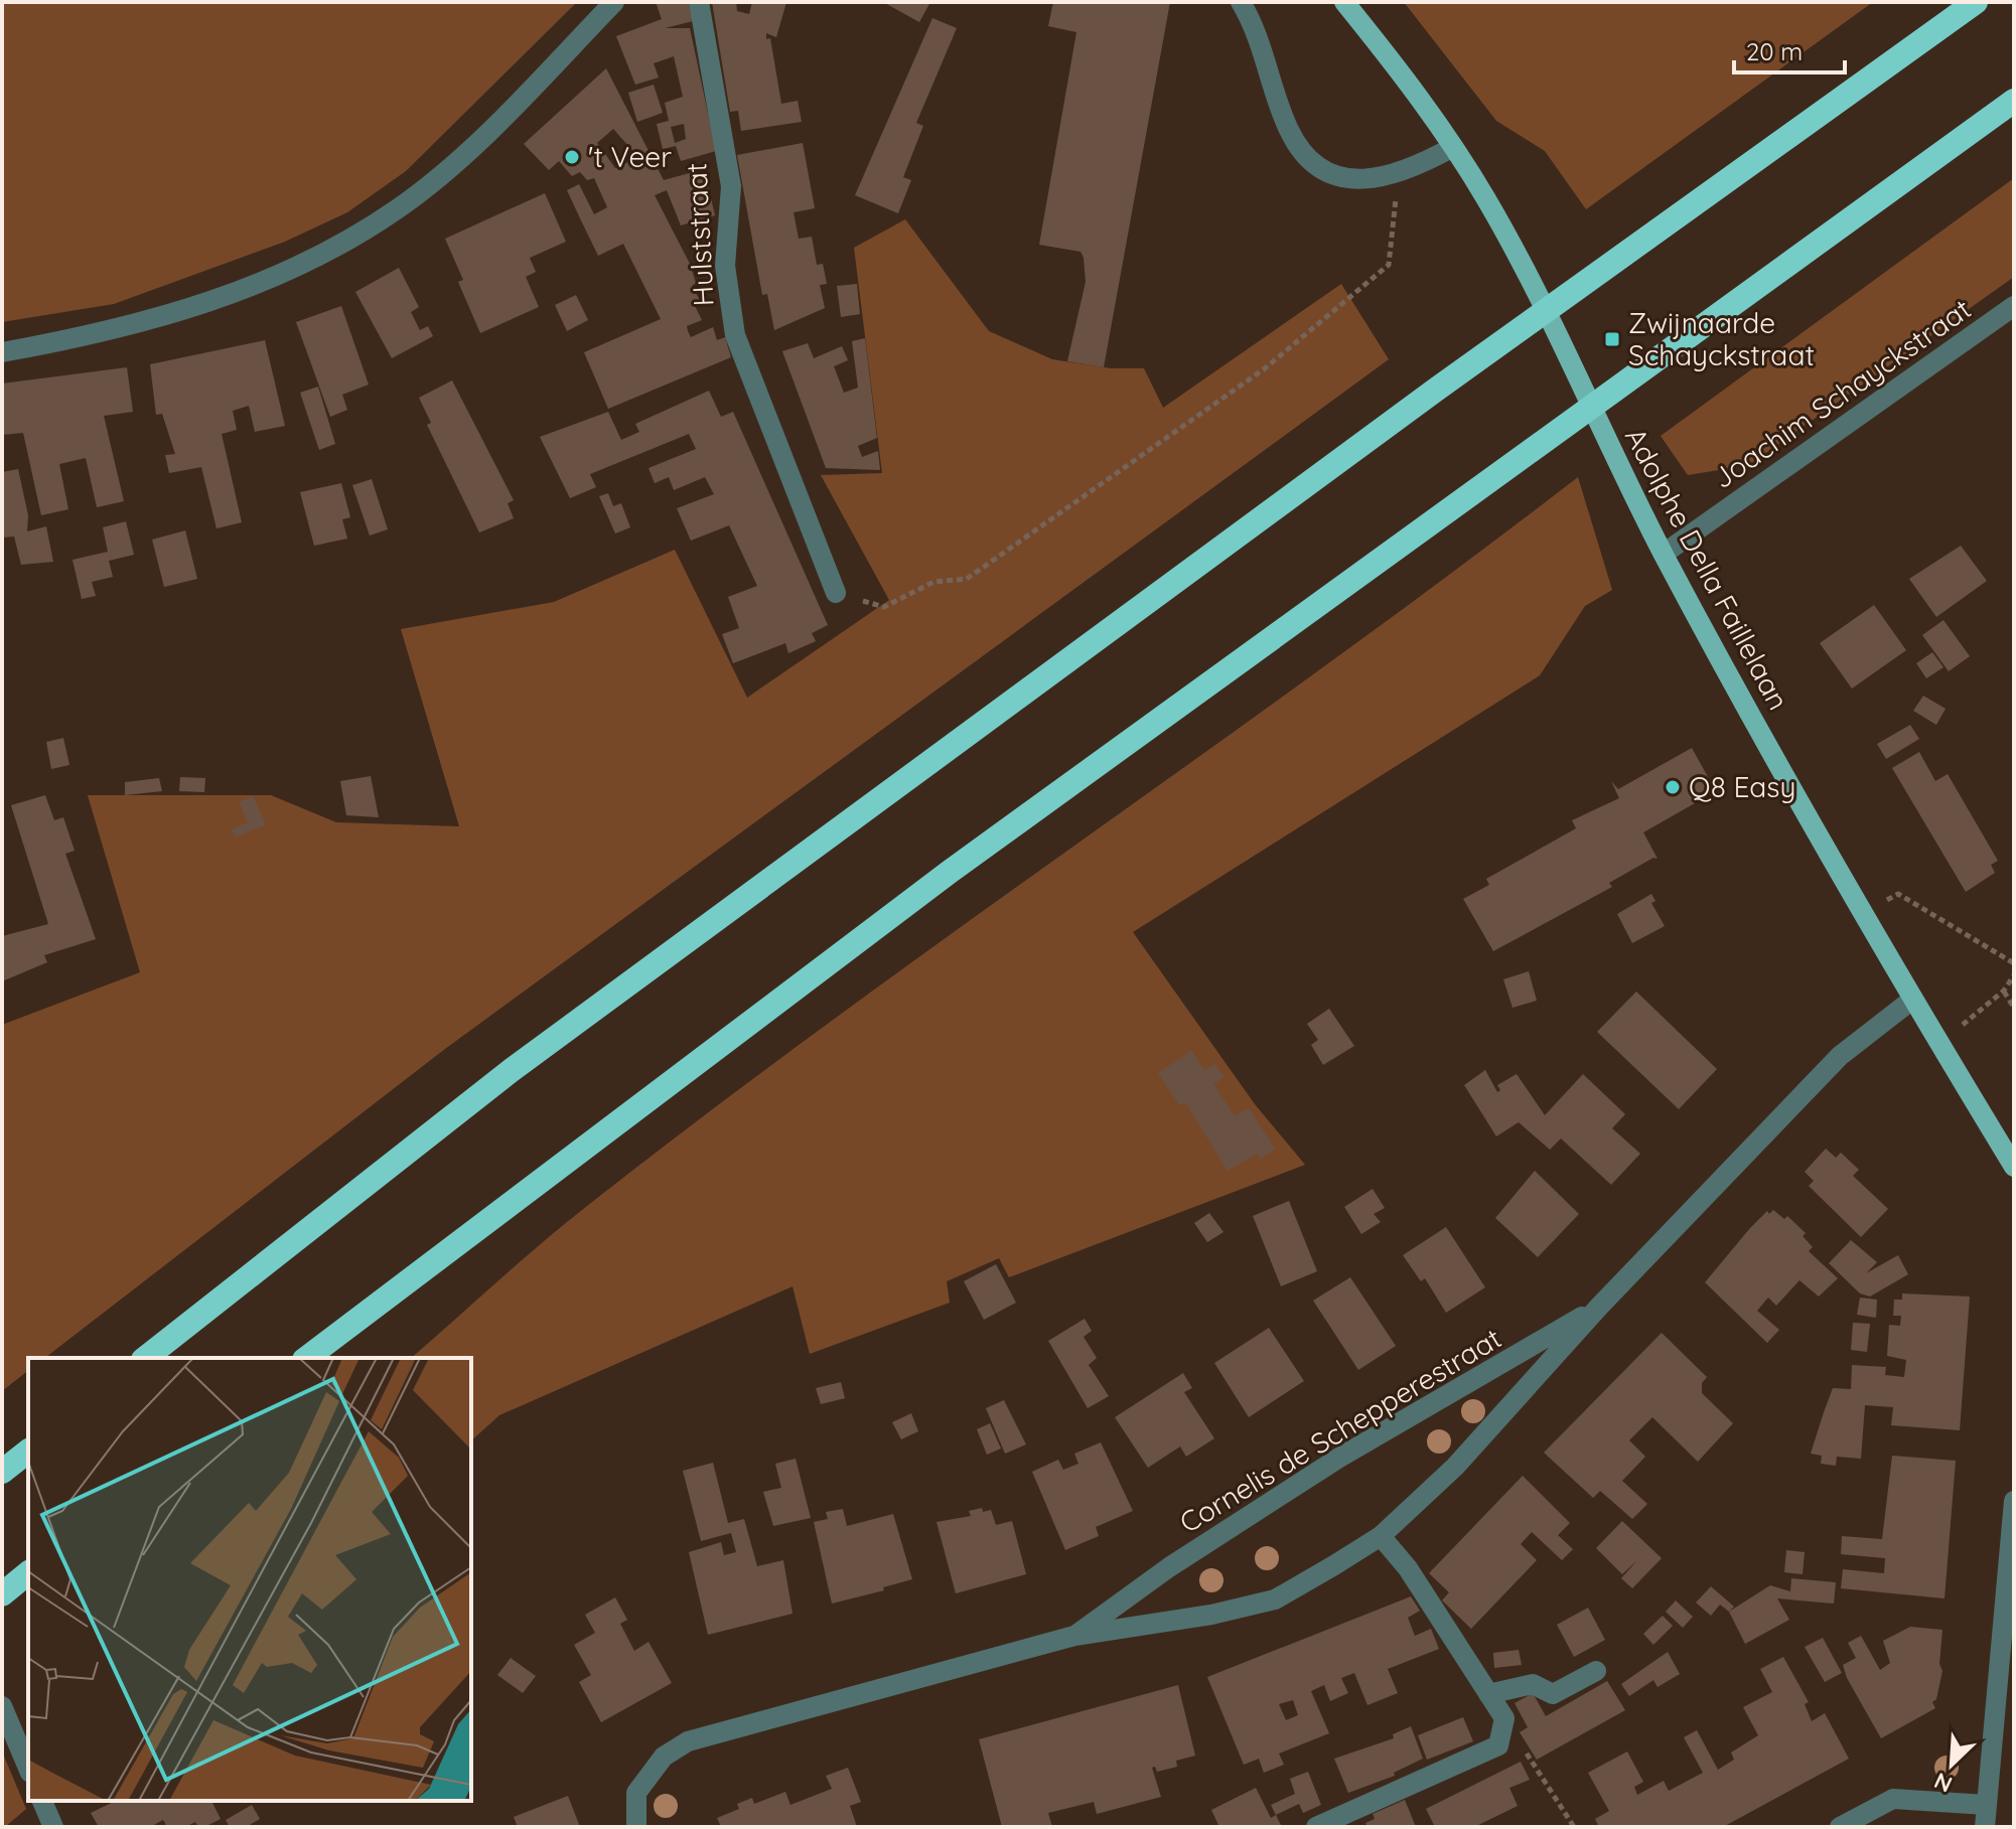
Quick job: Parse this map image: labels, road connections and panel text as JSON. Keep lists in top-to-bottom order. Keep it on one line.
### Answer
{"streets":{"main road":["Adolphe Della Faillelaan"],"street":["Hulststraat","Joachim Schayckstraat","Cornelis de Schepperestraat"]},"crossings":[["Joachim Schayckstraat","Adolphe Della Faillelaan"],["Adolphe Della Faillelaan","Cornelis de Schepperestraat"]],"places":{"other":["'t Veer","Q8 Easy"],"transit":["Zwijnaarde Schayckstraat"]},"scale_bar":"20 m","north":"bottom left"}
